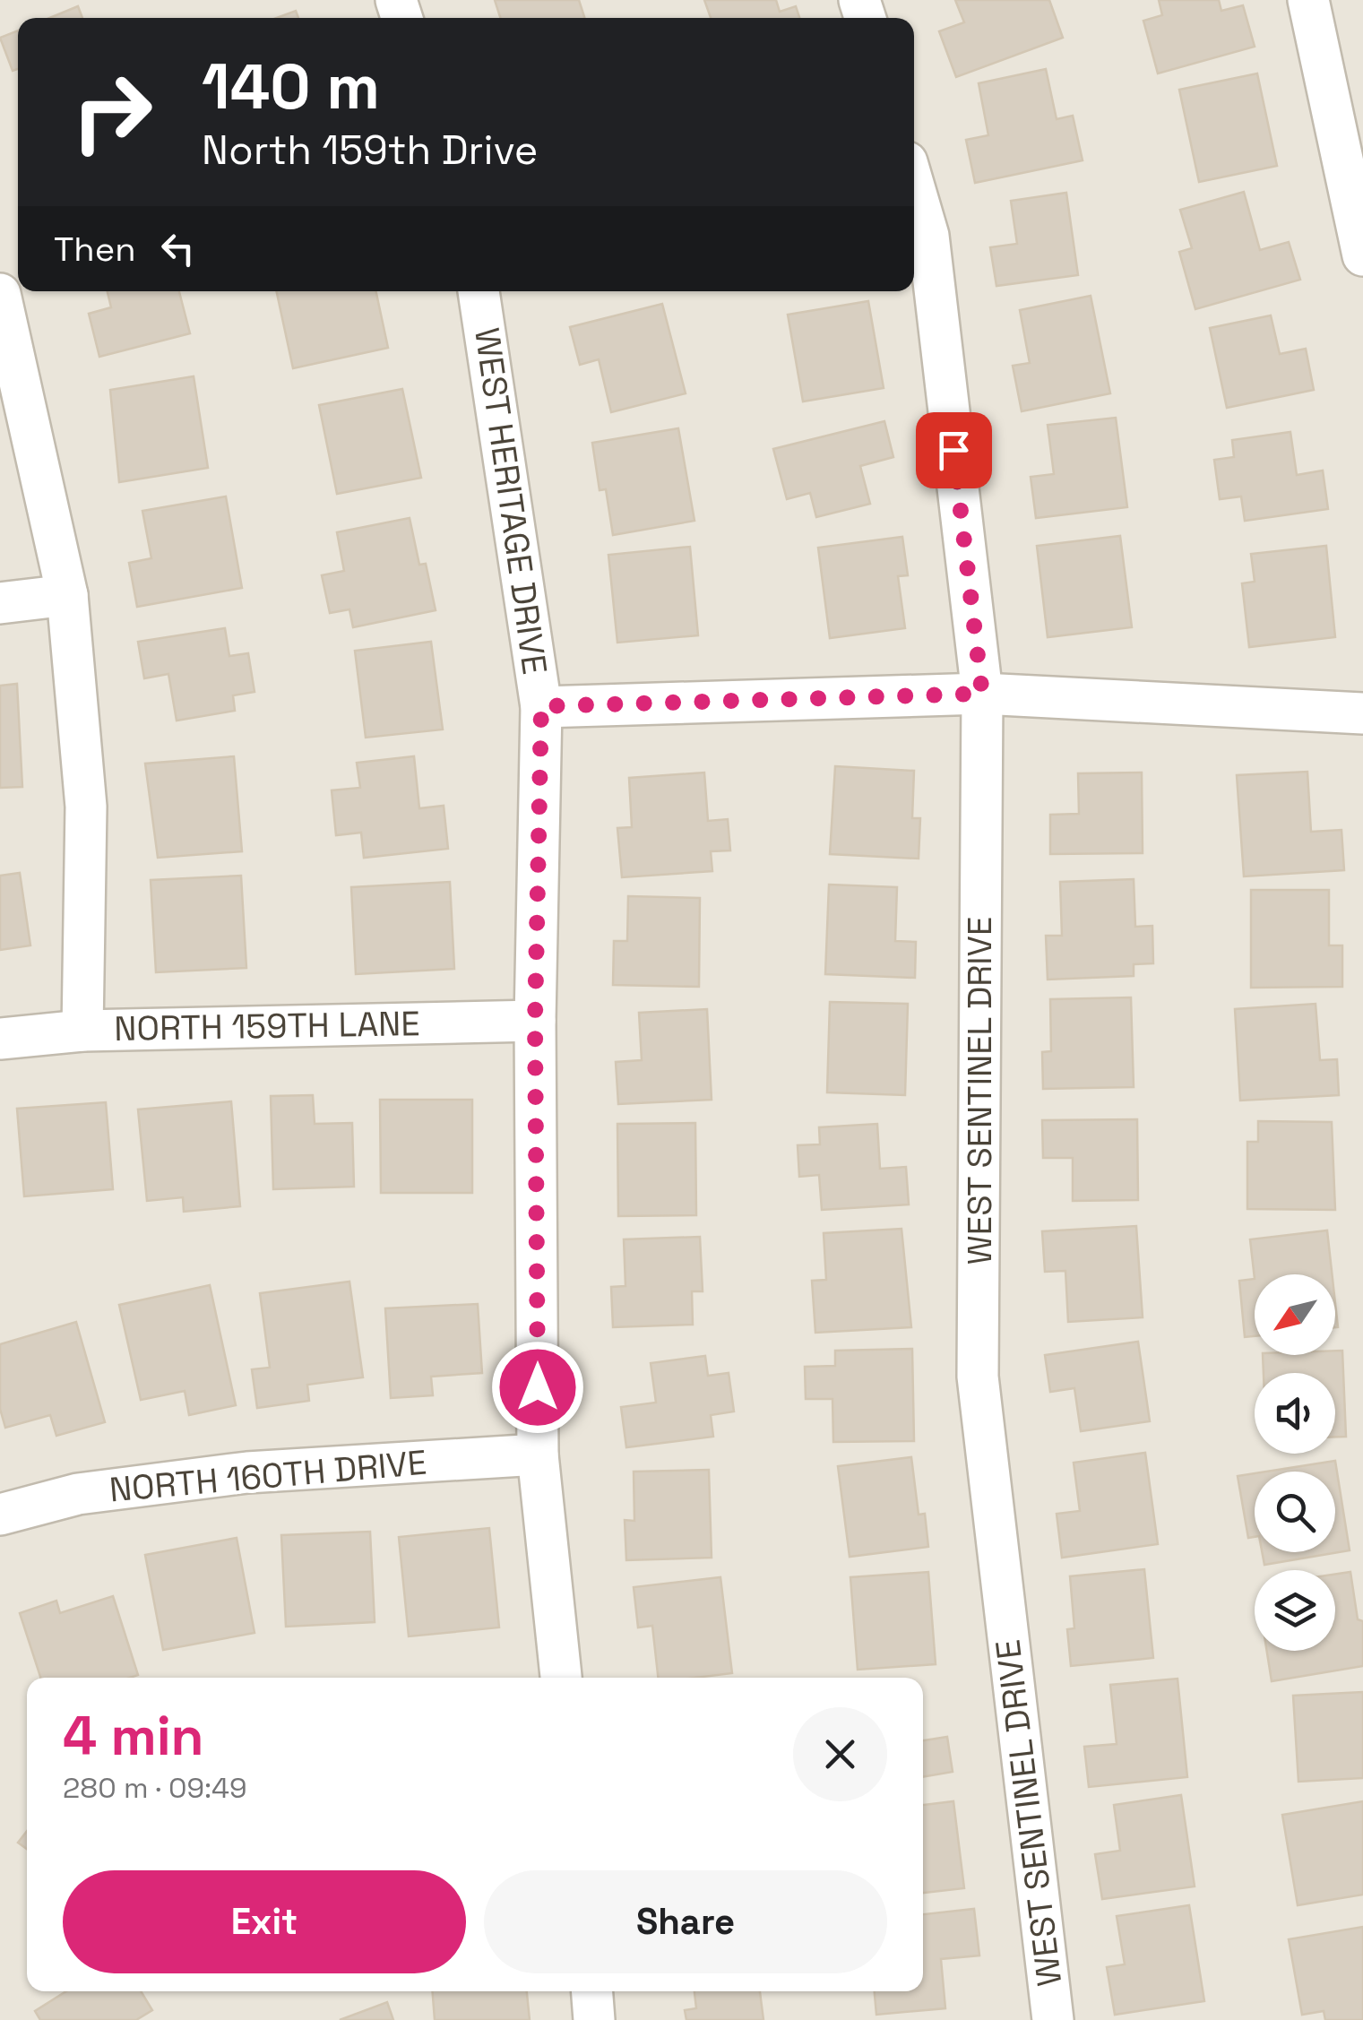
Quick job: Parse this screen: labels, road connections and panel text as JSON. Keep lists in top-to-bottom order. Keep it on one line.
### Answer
{"streets":{"street":["WEST HERITAGE DRIVE","NORTH 159TH LANE","WEST SENTINEL DRIVE","NORTH 160TH DRIVE"]},"crossings":[["WEST HERITAGE DRIVE","NORTH 159TH LANE"],["WEST HERITAGE DRIVE","NORTH 160TH DRIVE"]],"north":"bottom left","page":{"turn":["140 m","North 159th Drive"],"then":"Then","heading":["4 min","280 m · 09:49"],"buttons":["Exit","Share"]}}
